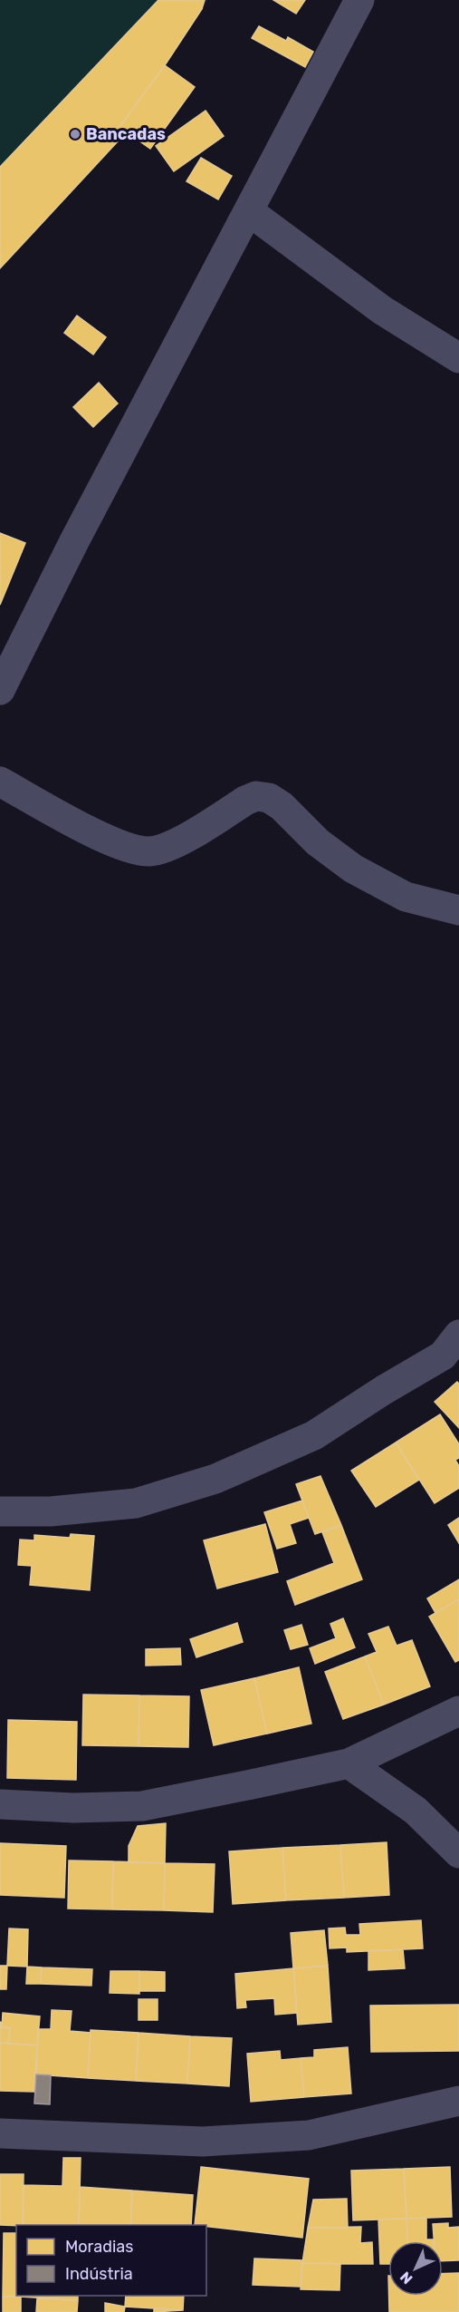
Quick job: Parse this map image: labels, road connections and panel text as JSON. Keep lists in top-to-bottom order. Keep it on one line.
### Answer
{"places":["Bancadas"],"legend":["Moradias","Indústria"],"north":"bottom left"}
